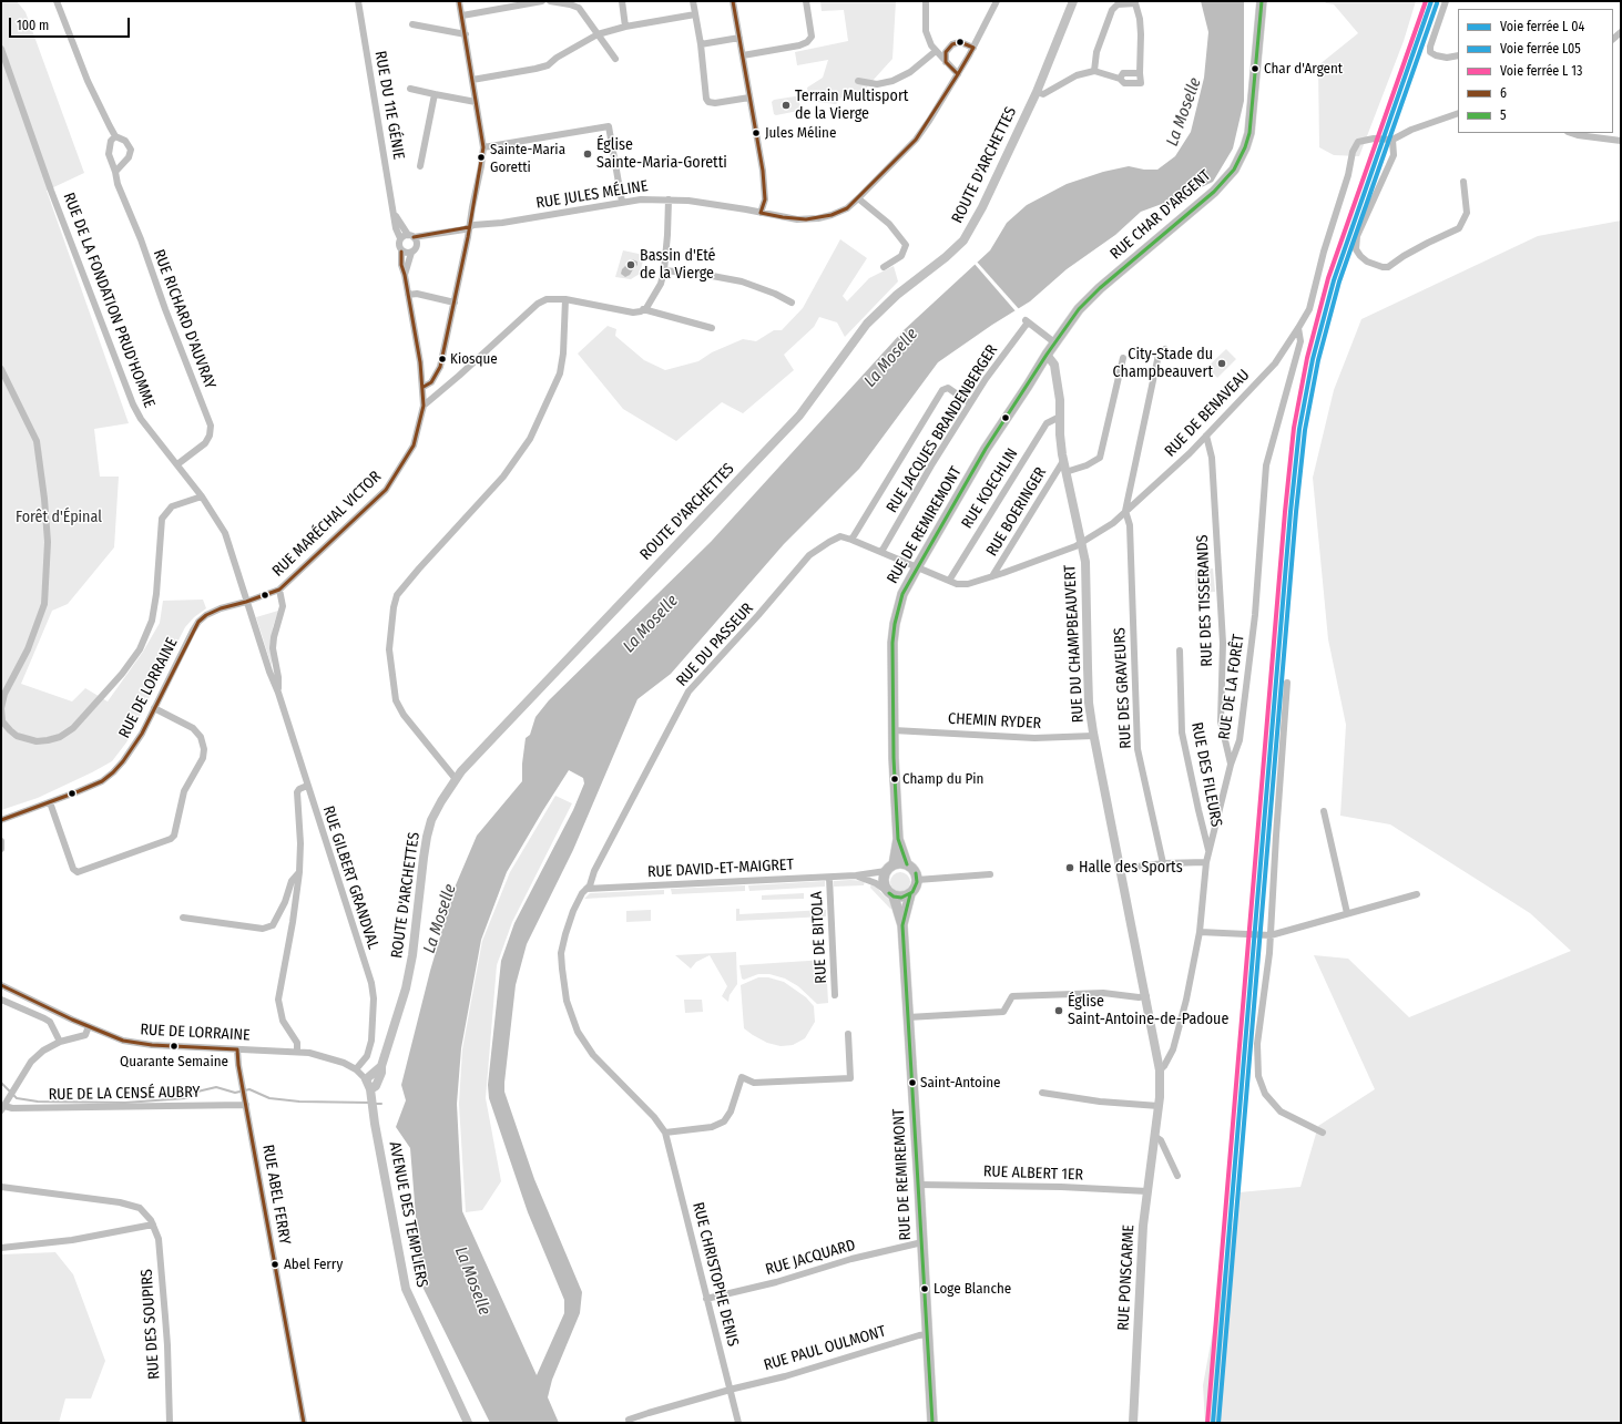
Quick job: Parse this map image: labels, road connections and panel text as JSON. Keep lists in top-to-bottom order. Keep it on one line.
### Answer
{"streets":{"main road":["RUE CHAR D'ARGENT","RUE DE REMIREMONT"],"street":["RUE DU 11E GÉNIE","ROUTE D'ARCHETTES","RUE JULES MÉLINE","RUE DE LA FONDATION PRUD'HOMME","RUE RICHARD D'AUVRAY","RUE DE BENAVEAU","RUE JACQUES BRANDENBERGER","RUE KOECHLIN","RUE BOERINGER","RUE MARÉCHAL VICTOR","RUE DES TISSERANDS","RUE DU CHAMPBEAUVERT","RUE DU PASSEUR","RUE DE LA FORÊT","RUE DE LORRAINE","RUE DES GRAVEURS","CHEMIN RYDER","RUE DES FILEURS","RUE DAVID-ET-MAIGRET","RUE GILBERT GRANDVAL","RUE DE BITOLA","RUE DE LA CENSÉ AUBRY","RUE ALBERT 1ER","RUE ABEL FERRY","AVENUE DES TEMPLIERS","RUE JACQUARD","RUE CHRISTOPHE DENIS","RUE PONSCARME","RUE DES SOUPIRS","RUE PAUL OULMONT"]},"crossings":[["RUE DU 11E GÉNIE","RUE JULES MÉLINE"],["RUE DU 11E GÉNIE","RUE MARÉCHAL VICTOR"],["ROUTE D'ARCHETTES","AVENUE DES TEMPLIERS"],["RUE JULES MÉLINE","RUE MARÉCHAL VICTOR"],["RUE CHAR D'ARGENT","RUE DE REMIREMONT"],["RUE DE LA FONDATION PRUD'HOMME","RUE RICHARD D'AUVRAY"],["RUE DE LA FONDATION PRUD'HOMME","RUE MARÉCHAL VICTOR"],["RUE DE LA FONDATION PRUD'HOMME","RUE DE LORRAINE"],["RUE DE LA FONDATION PRUD'HOMME","RUE GILBERT GRANDVAL"],["RUE DE BENAVEAU","RUE KOECHLIN"],["RUE DE BENAVEAU","RUE BOERINGER"],["RUE DE BENAVEAU","RUE DE REMIREMONT"],["RUE DE BENAVEAU","RUE DES TISSERANDS"],["RUE DE BENAVEAU","RUE DU CHAMPBEAUVERT"],["RUE DE BENAVEAU","RUE DU PASSEUR"],["RUE DE BENAVEAU","RUE DE LA FORÊT"],["RUE DE BENAVEAU","RUE DES GRAVEURS"],["RUE JACQUES BRANDENBERGER","RUE DE REMIREMONT"],["RUE JACQUES BRANDENBERGER","RUE DU PASSEUR"],["RUE KOECHLIN","RUE DU CHAMPBEAUVERT"],["RUE BOERINGER","RUE DU CHAMPBEAUVERT"],["RUE MARÉCHAL VICTOR","RUE DE LORRAINE"],["RUE MARÉCHAL VICTOR","RUE GILBERT GRANDVAL"],["RUE DE REMIREMONT","RUE DU CHAMPBEAUVERT"],["RUE DE REMIREMONT","RUE DU PASSEUR"],["RUE DE REMIREMONT","CHEMIN RYDER"],["RUE DE REMIREMONT","RUE DAVID-ET-MAIGRET"],["RUE DE REMIREMONT","RUE ALBERT 1ER"],["RUE DE REMIREMONT","RUE JACQUARD"],["RUE DE REMIREMONT","RUE PAUL OULMONT"],["RUE DES TISSERANDS","RUE DE LA FORÊT"],["RUE DU CHAMPBEAUVERT","RUE DE LA FORÊT"],["RUE DU CHAMPBEAUVERT","CHEMIN RYDER"],["RUE DU CHAMPBEAUVERT","RUE PONSCARME"],["RUE DU PASSEUR","RUE DAVID-ET-MAIGRET"],["RUE DU PASSEUR","RUE CHRISTOPHE DENIS"],["RUE DE LA FORÊT","RUE DES FILEURS"],["RUE DE LORRAINE","RUE GILBERT GRANDVAL"],["RUE DE LORRAINE","RUE ABEL FERRY"],["RUE DE LORRAINE","AVENUE DES TEMPLIERS"],["RUE DAVID-ET-MAIGRET","RUE DE BITOLA"],["RUE DE LA CENSÉ AUBRY","RUE ABEL FERRY"],["RUE ALBERT 1ER","RUE PONSCARME"],["RUE JACQUARD","RUE CHRISTOPHE DENIS"],["RUE CHRISTOPHE DENIS","RUE PAUL OULMONT"]],"water":["La Moselle"],"parks":["Forêt d'Épinal"],"places":["Char d'Argent","Terrain Multisport de la Vierge","Jules Méline","Église Sainte-Maria-Goretti","Sainte-Maria Goretti","Bassin d'Eté de la Vierge","Kiosque","City-Stade du Champbeauvert","Champ du Pin","Halle des Sports","Église Saint-Antoine-de-Padoue","Quarante Semaine","Saint-Antoine","Abel Ferry","Loge Blanche"],"lines":["transit line 6","transit line 5","rail line L05"],"legend":["Voie ferrée L 04","Voie ferrée L05","Voie ferrée L 13","6","5"],"scale_bar":"100 m"}
